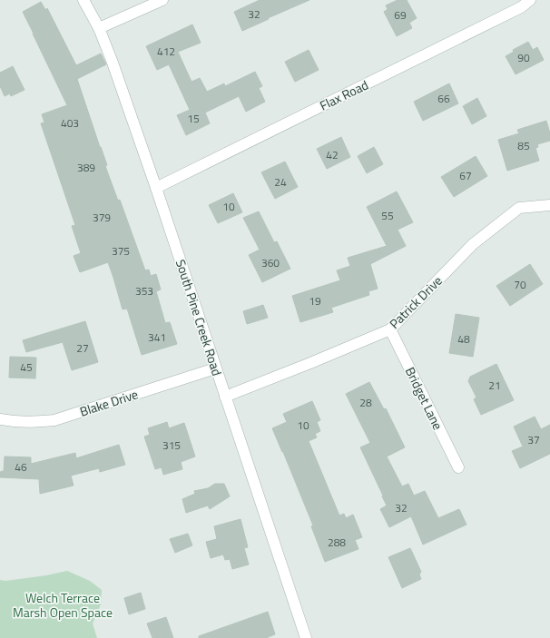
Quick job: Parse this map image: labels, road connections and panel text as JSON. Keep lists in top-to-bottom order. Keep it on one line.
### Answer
{"streets":{"street":["Flax Road","Patrick Drive","South Pine Creek Road","Bridget Lane","Blake Drive"]},"crossings":[["Flax Road","South Pine Creek Road"],["Patrick Drive","South Pine Creek Road"],["Patrick Drive","Bridget Lane"],["South Pine Creek Road","Blake Drive"]],"parks":["Welch Terrace Marsh Open Space"],"house_numbers":["32","69","412","90","66","15","403","85","42","389","67","24","10","55","379","375","360","70","353","19","341","48","27","45","21","28","10","37","315","46","32","288"]}
